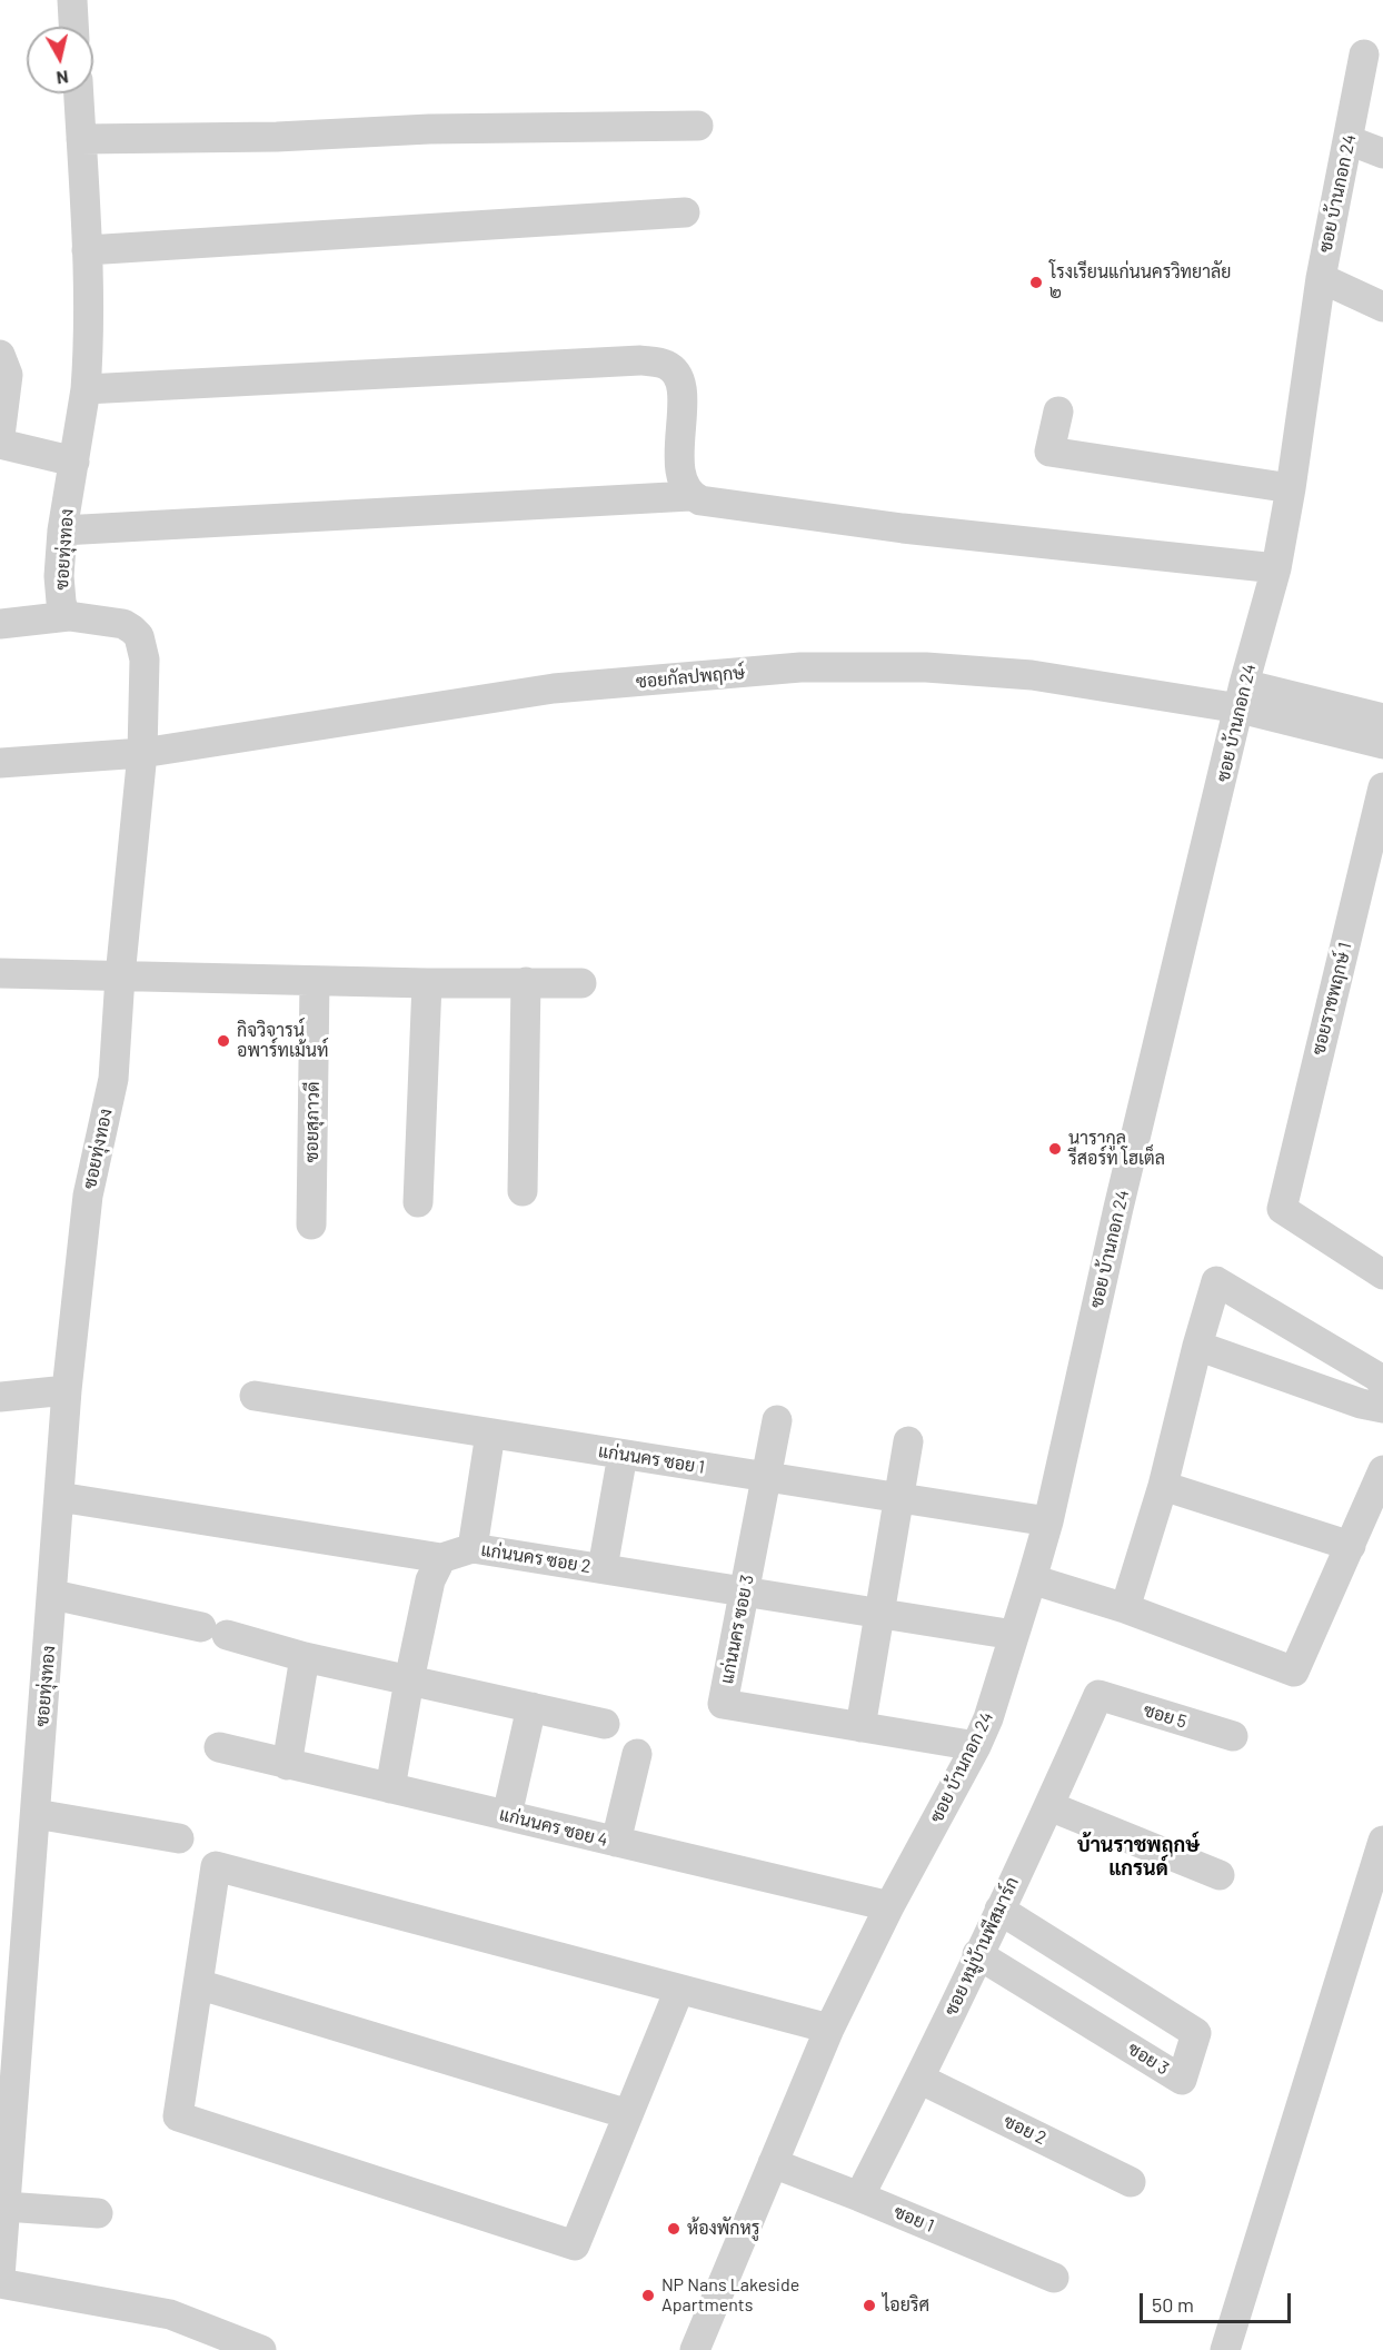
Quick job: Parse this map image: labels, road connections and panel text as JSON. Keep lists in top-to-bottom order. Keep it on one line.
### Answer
{"streets":{"street":["ซอย บ้านกอก 24","ซอยทุ่งทอง","ซอยกัลปพฤกษ์","ซอยราชพฤกษ์ 1","ซอยสุภาวดี","แก่นนคร ซอย 1","แก่นนคร ซอย 2","แก่นนคร ซอย 3","ซอย 5","แก่นนคร ซอย 4","ซอย หมู่บ้านพีสมาร์ก","ซอย 3","ซอย 2","ซอย 1"]},"crossings":[["ซอย บ้านกอก 24","ซอยกัลปพฤกษ์"],["ซอย บ้านกอก 24","แก่นนคร ซอย 1"],["ซอย บ้านกอก 24","แก่นนคร ซอย 2"],["ซอย บ้านกอก 24","แก่นนคร ซอย 3"],["ซอย บ้านกอก 24","แก่นนคร ซอย 4"],["ซอย บ้านกอก 24","ซอย 1"],["ซอยทุ่งทอง","ซอยกัลปพฤกษ์"],["ซอยทุ่งทอง","แก่นนคร ซอย 2"],["แก่นนคร ซอย 1","แก่นนคร ซอย 3"],["แก่นนคร ซอย 2","แก่นนคร ซอย 3"],["ซอย 5","ซอย หมู่บ้านพีสมาร์ก"],["ซอย หมู่บ้านพีสมาร์ก","ซอย 3"],["ซอย หมู่บ้านพีสมาร์ก","ซอย 2"],["ซอย หมู่บ้านพีสมาร์ก","ซอย 1"]],"districts":["บ้านราชพฤกษ์ แกรนด์"],"places":["โรงเรียนแก่นนครวิทยาลัย ๒","กิจวิจารน์ อพาร์ทเม้นท์","นารากูล รีสอร์ท โฮเต็ล","ห้องพักหรู","NP Nans Lakeside Apartments","ไอยริศ"],"scale_bar":"50 m","north":"bottom"}
